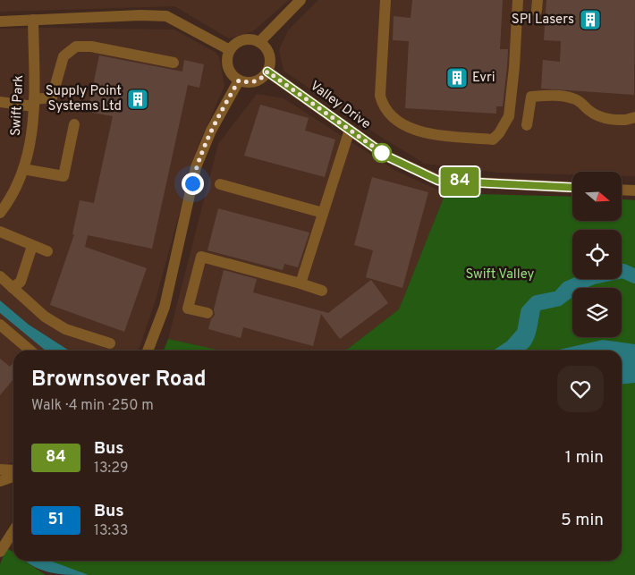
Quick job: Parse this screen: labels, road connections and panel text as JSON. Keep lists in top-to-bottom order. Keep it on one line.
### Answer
{"streets":{"street":["Swift Park","Valley Drive"]},"parks":["Swift Valley"],"places":{"building":["SPI Lasers","Evri","Supply Point Systems Ltd"]},"lines":["bus line 84"],"north":"right","page":{"on_map":"84","heading":["Brownsover Road","Walk · 4 min · 250 m"],"list":[{"mark":"84","name":"Bus","note":"13:29","value":"1 min"},{"mark":"51","name":"Bus","note":"13:33","value":"5 min"}]}}
